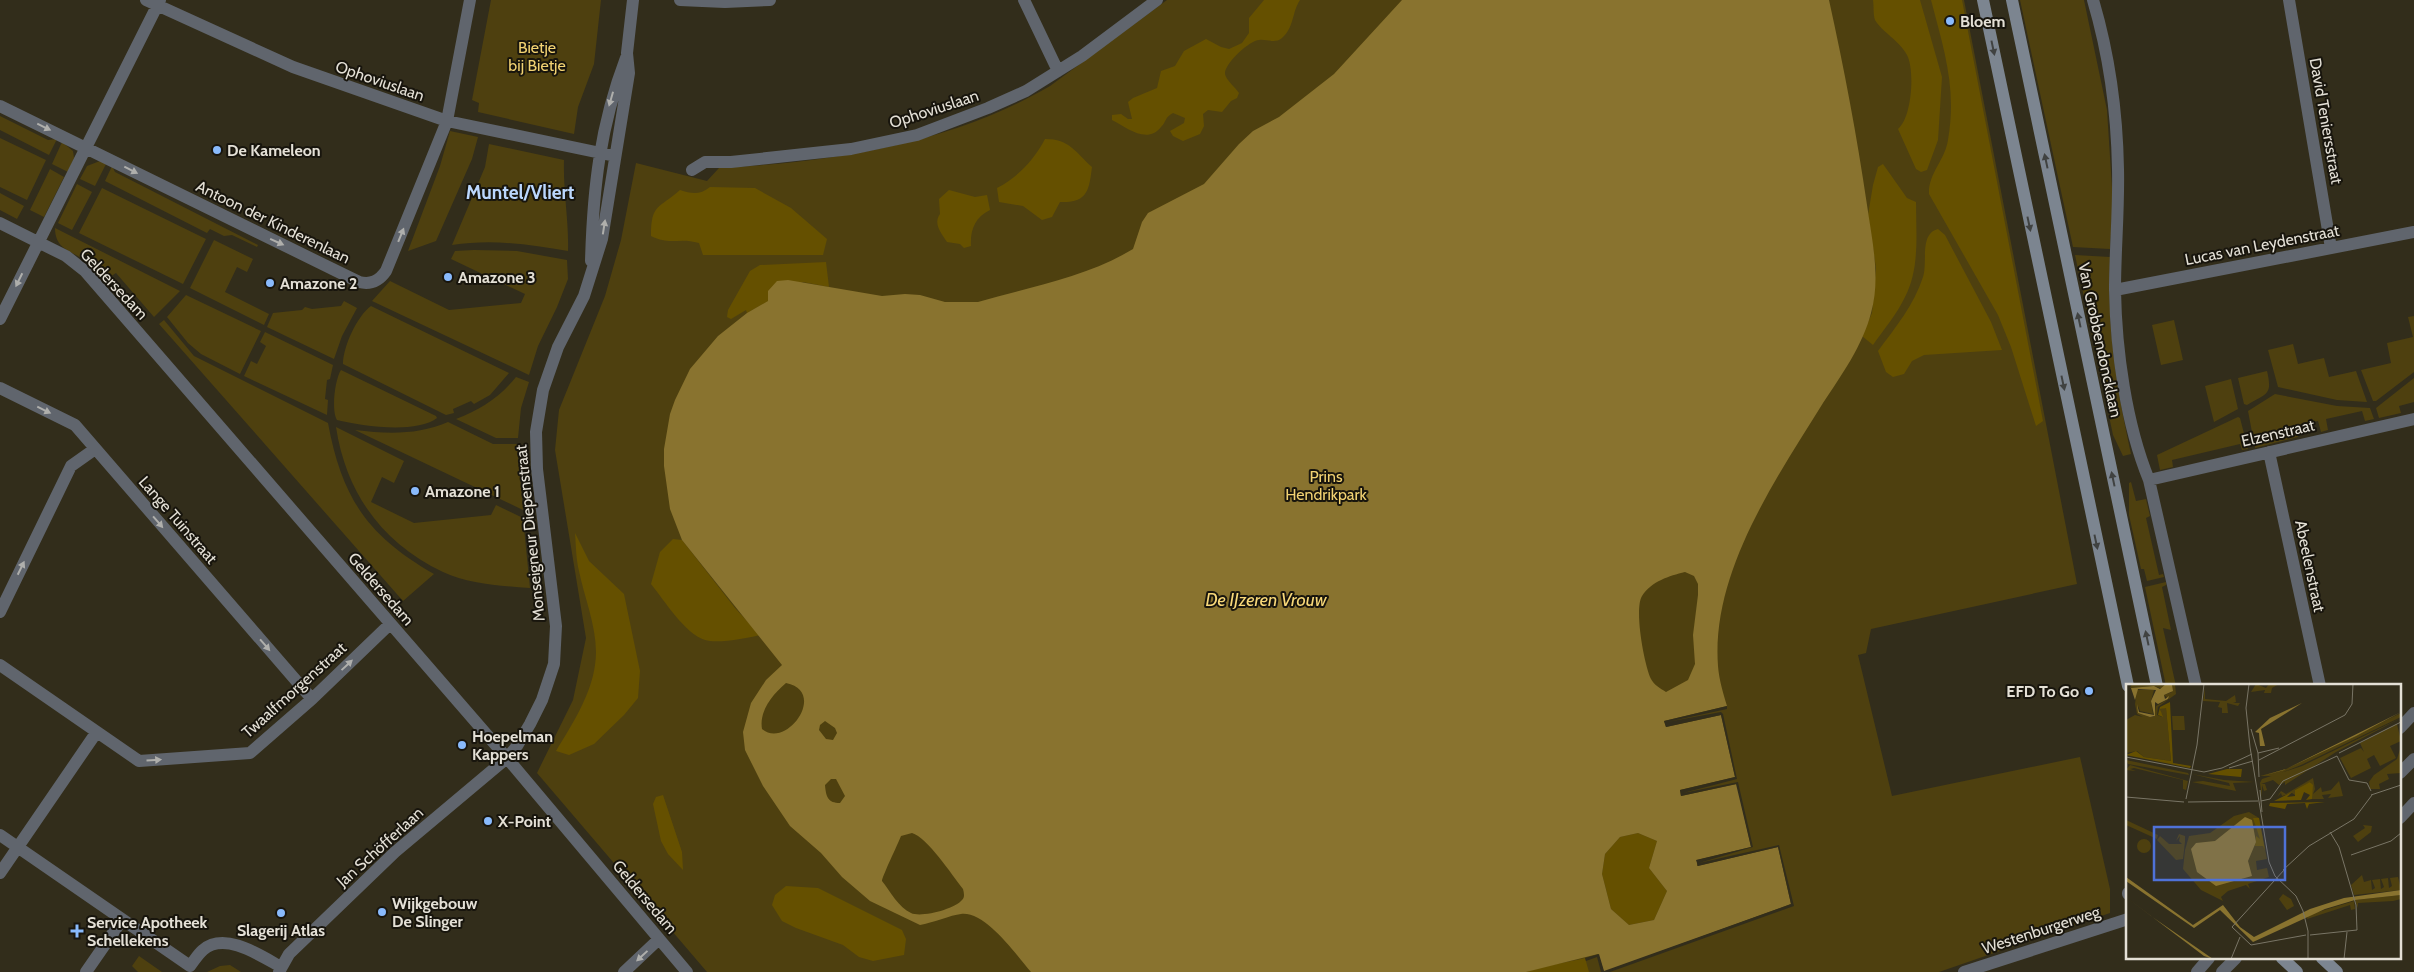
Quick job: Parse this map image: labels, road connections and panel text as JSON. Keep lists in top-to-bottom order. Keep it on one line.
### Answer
{"streets":{"main road":["Van Grobbendoncklaan"],"street":["Ophoviuslaan","David Teniersstraat","Antoon der Kinderenlaan","Lucas van Leydenstraat","Geldersedam","Elzenstraat","Lange Tuinstraat","Monseigneur Diepenstraat","Abeelenstraat","Twaalfmorgenstraat","Jan Schöfferlaan","Westenburgerweg"]},"crossings":[["Ophoviuslaan","Antoon der Kinderenlaan"],["Ophoviuslaan","Monseigneur Diepenstraat"],["David Teniersstraat","Lucas van Leydenstraat"],["Lucas van Leydenstraat","Van Grobbendoncklaan"],["Geldersedam","Monseigneur Diepenstraat"],["Geldersedam","Twaalfmorgenstraat"],["Geldersedam","Jan Schöfferlaan"],["Van Grobbendoncklaan","Elzenstraat"],["Elzenstraat","Abeelenstraat"],["Lange Tuinstraat","Twaalfmorgenstraat"],["Monseigneur Diepenstraat","Jan Schöfferlaan"]],"one_way":["Lange Tuinstraat","Twaalfmorgenstraat"],"districts":["Muntel/Vliert"],"water":["De IJzeren Vrouw"],"parks":["Bietje bij Bietje","Prins Hendrikpark"],"places":{"other":["Bloem","De Kameleon","Amazone 3","Amazone 2","Amazone 1","EFD To Go","Hoepelman Kappers","X-Point","Wijkgebouw De Slinger","Slagerij Atlas"],"health":["Service Apotheek Schellekens"]}}
